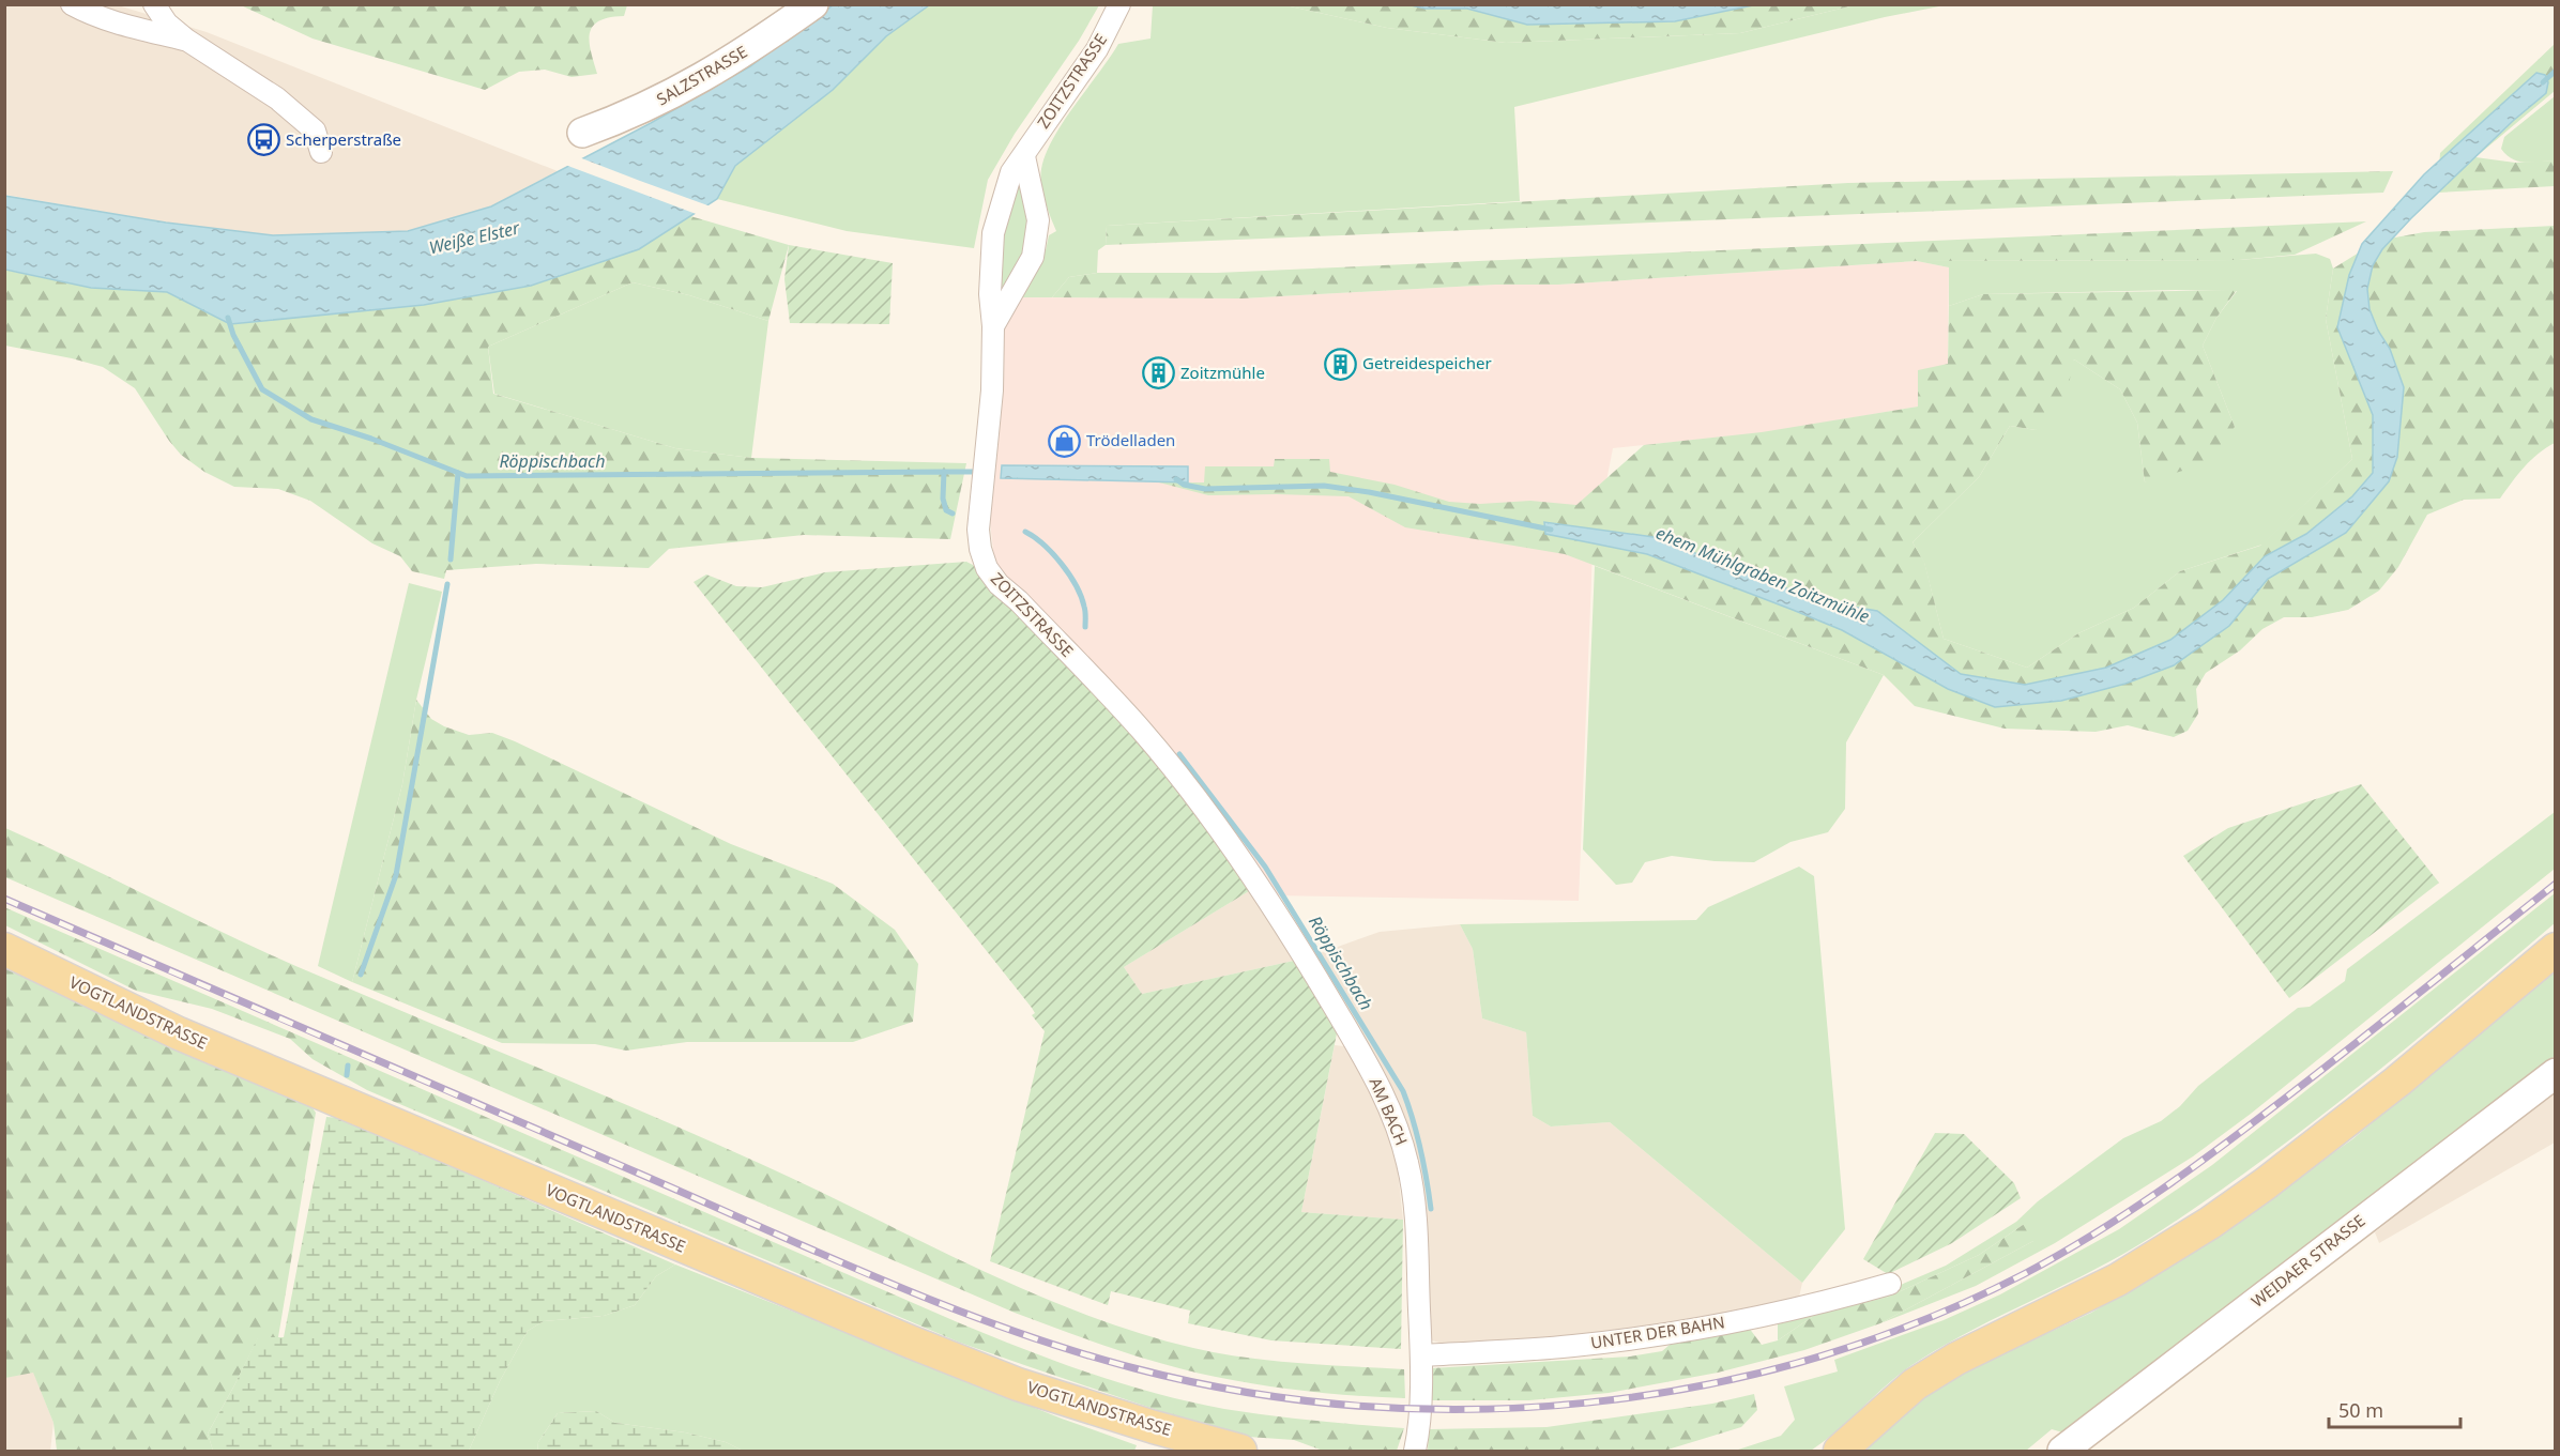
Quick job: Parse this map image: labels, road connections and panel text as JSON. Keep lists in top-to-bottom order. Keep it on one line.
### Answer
{"streets":{"main road":["VOGTLANDSTRASSE"],"street":["SALZSTRASSE","ZOITZSTRASSE","AM BACH","WEIDAER STRASSE","UNTER DER BAHN"]},"crossings":[["ZOITZSTRASSE","AM BACH"],["AM BACH","UNTER DER BAHN"]],"water":["Weiße Elster","Röppischbach","ehem Mühlgraben Zoitzmühle"],"places":{"bus stop":["Scherperstraße"],"building":["Getreidespeicher","Zoitzmühle"],"shop":["Trödelladen"]},"scale_bar":"50 m"}
